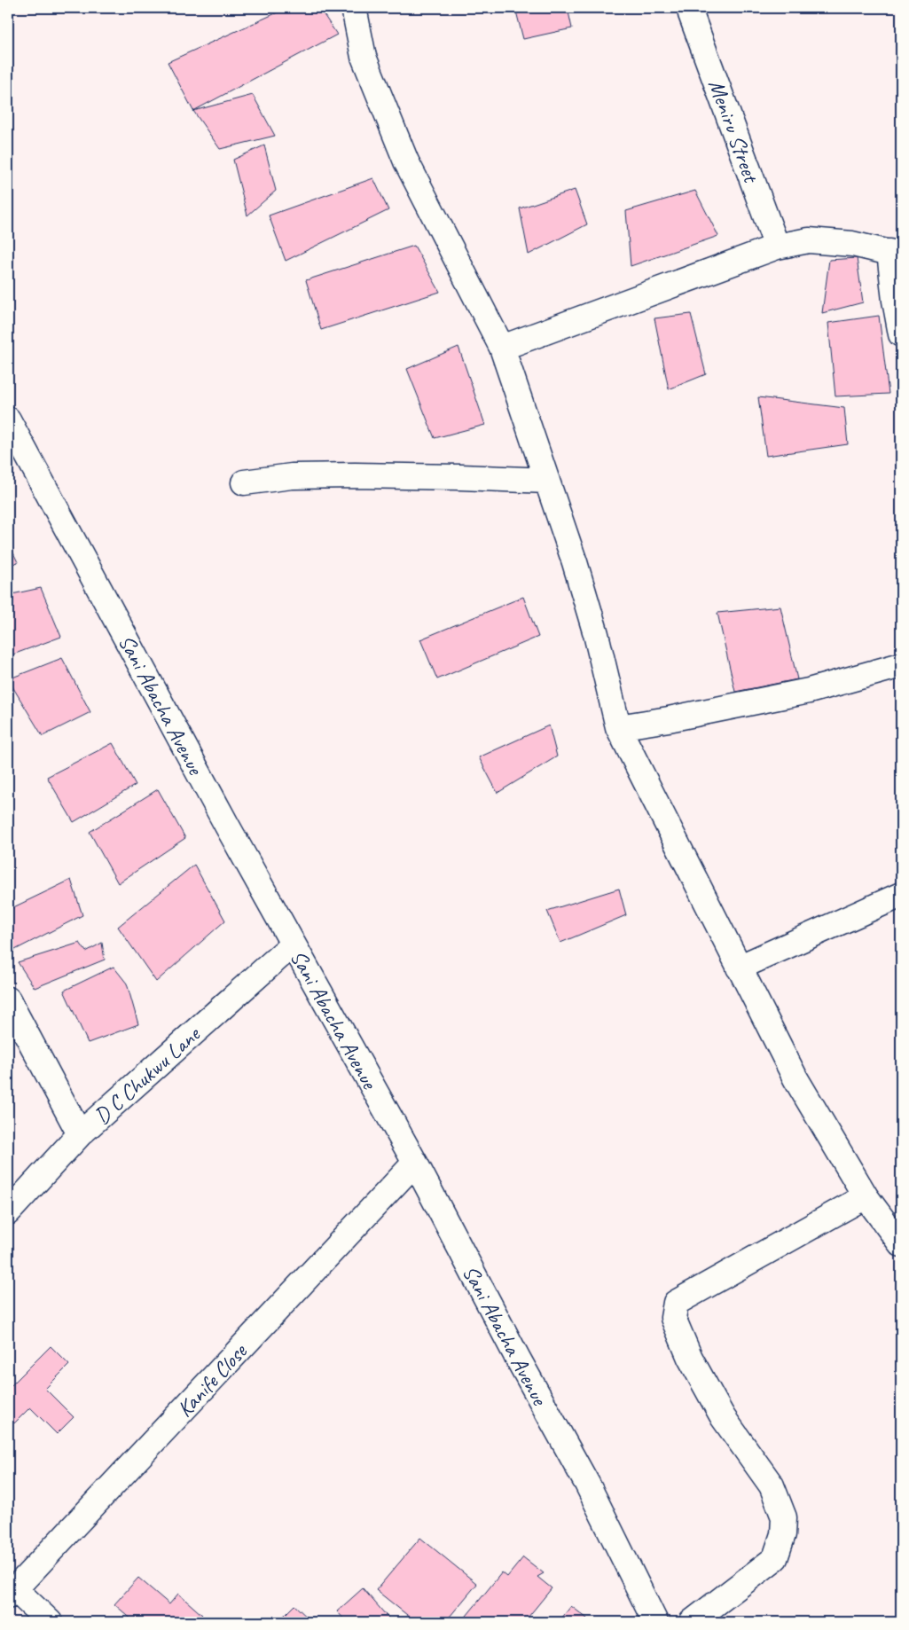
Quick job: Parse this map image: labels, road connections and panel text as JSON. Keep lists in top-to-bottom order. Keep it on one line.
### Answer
{"streets":{"street":["Meniru Street","Sani Abacha Avenue","D C Chukwu Lane","Kanife Close"]},"crossings":[["Sani Abacha Avenue","D C Chukwu Lane"],["Sani Abacha Avenue","Kanife Close"]]}
